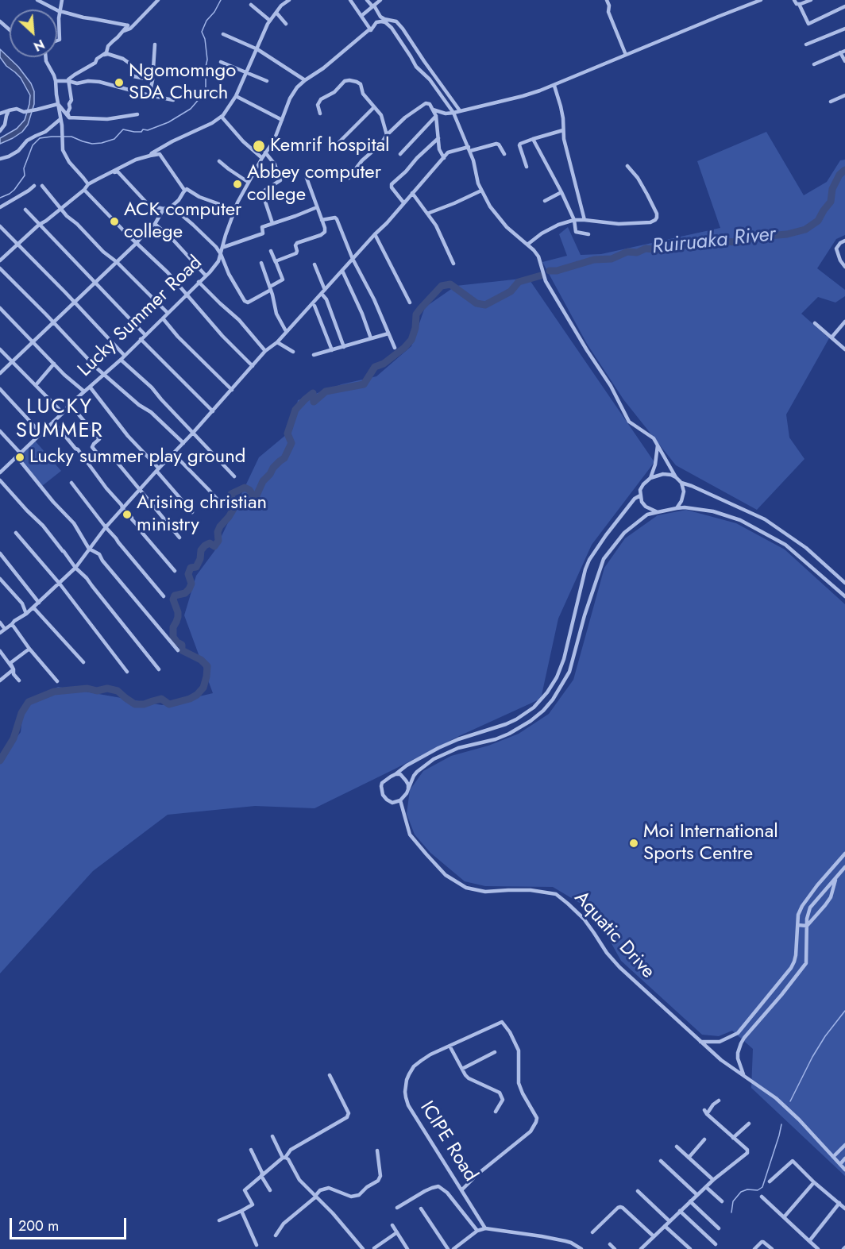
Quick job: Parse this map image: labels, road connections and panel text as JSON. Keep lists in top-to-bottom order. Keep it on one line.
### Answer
{"streets":{"street":["Lucky Summer Road","Aquatic Drive","ICIPE Road"]},"districts":["LUCKY SUMMER"],"water":["Ruiruaka River"],"places":["Ngomomngo SDA Church","Kemrif hospital","Abbey computer college","ACK computer college","Lucky summer play ground","Arising christian ministry","Moi International Sports Centre"],"scale_bar":"200 m","north":"bottom right"}
